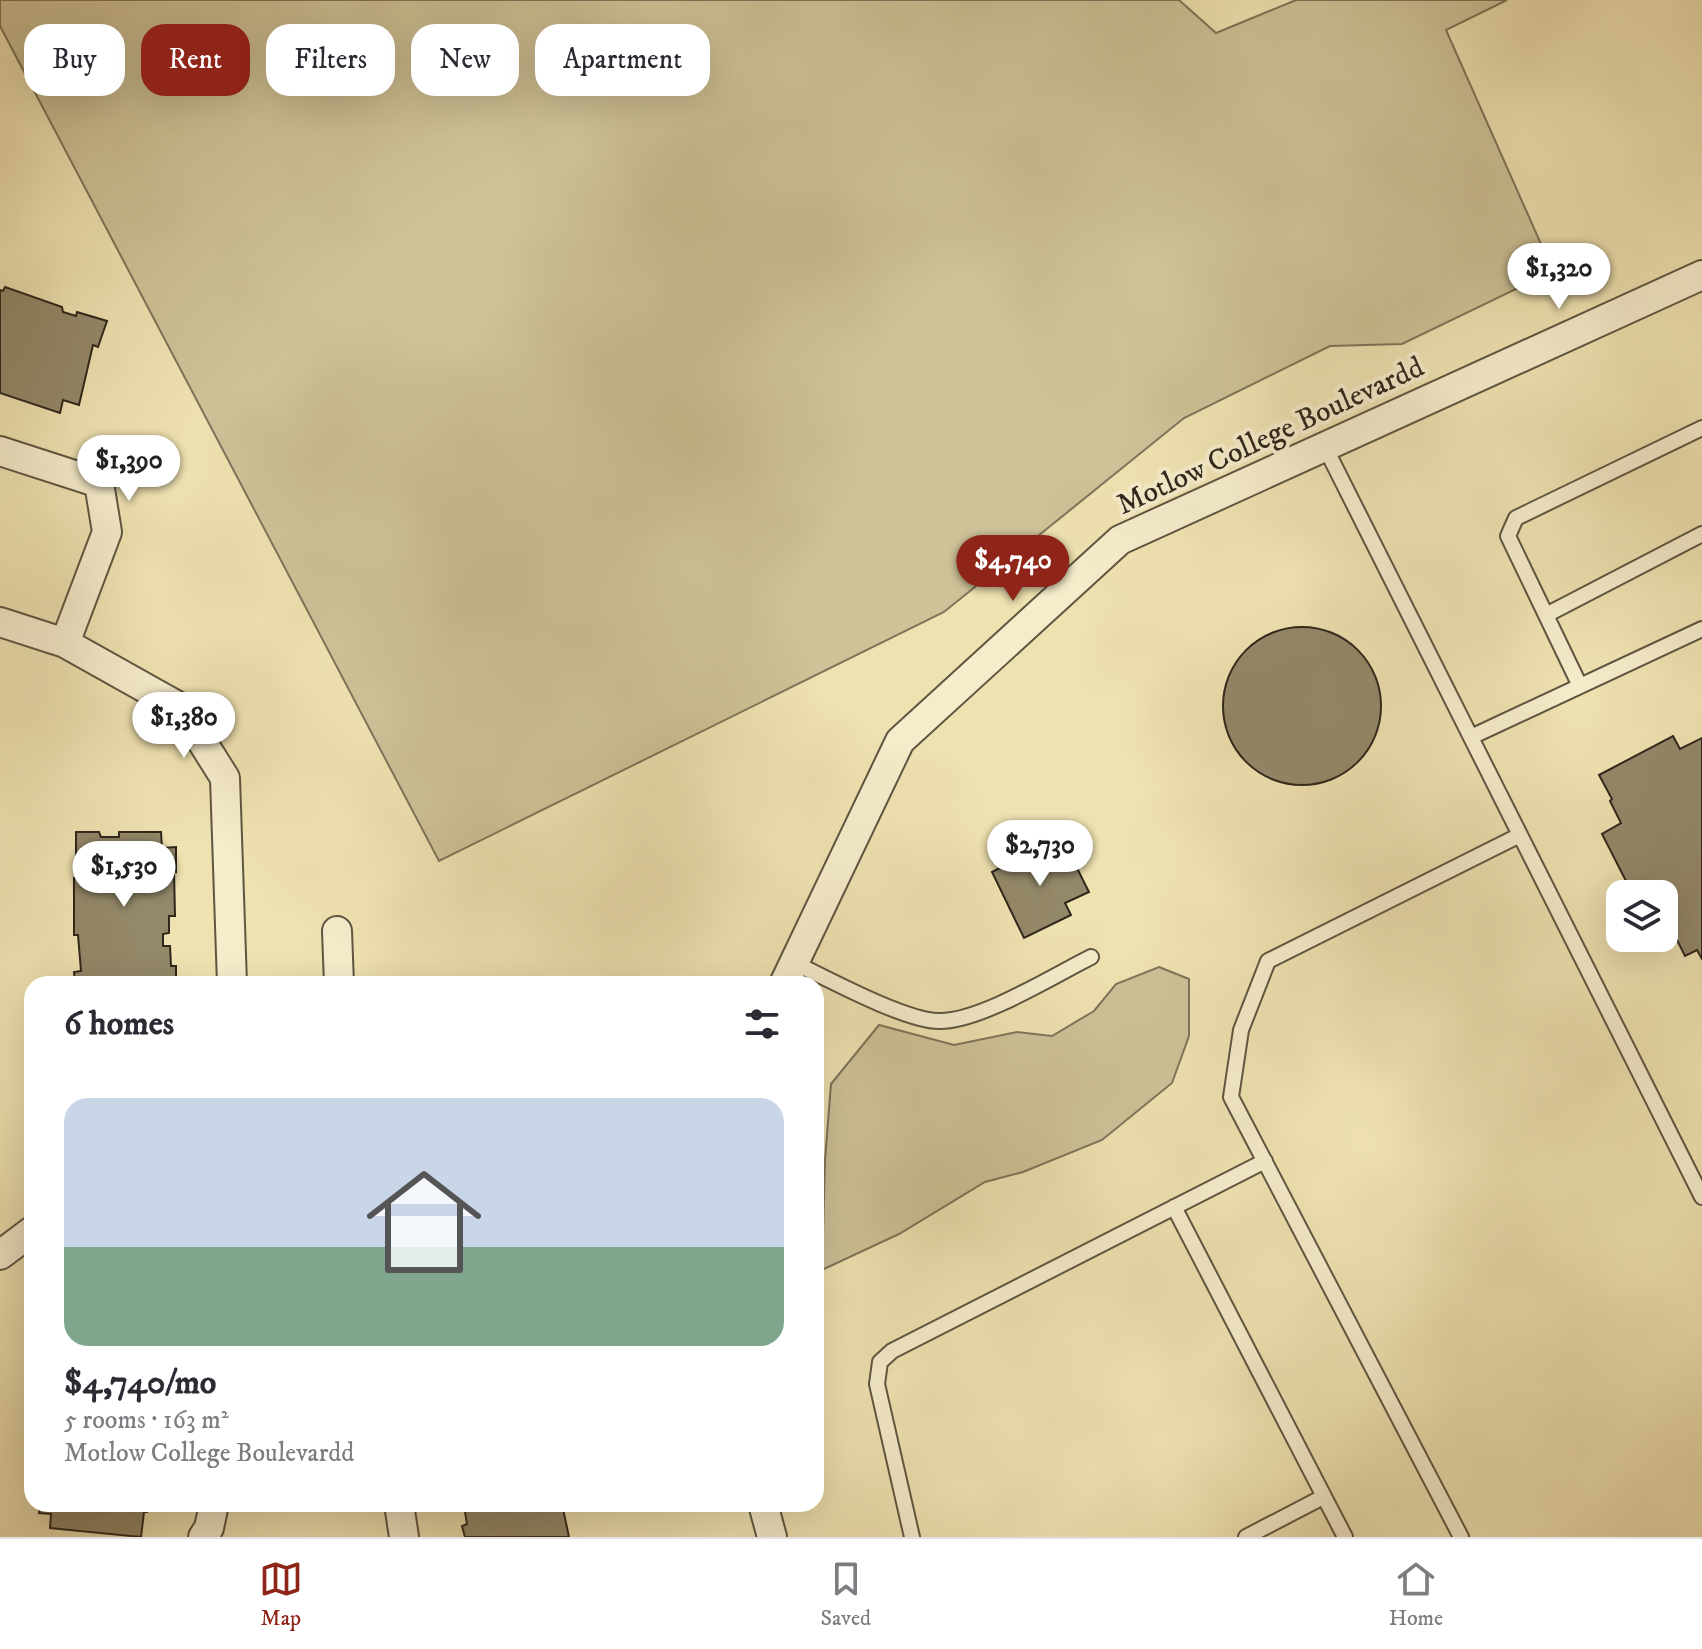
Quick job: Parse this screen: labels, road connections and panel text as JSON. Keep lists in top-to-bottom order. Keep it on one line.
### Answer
{"streets":{"street":["Motlow College Boulevardd"]},"page":{"chip":["Buy","Rent","Filters","New","Apartment"],"price":["$1,320","$1,390","$4,740","$1,380","$2,730","$1,530"],"heading":"6 homes","list":[{"name":"$4,740/mo","note":"5 rooms · 163 m² · Motlow College Boulevardd"}],"tabs":["Map","Saved","Home"]}}
